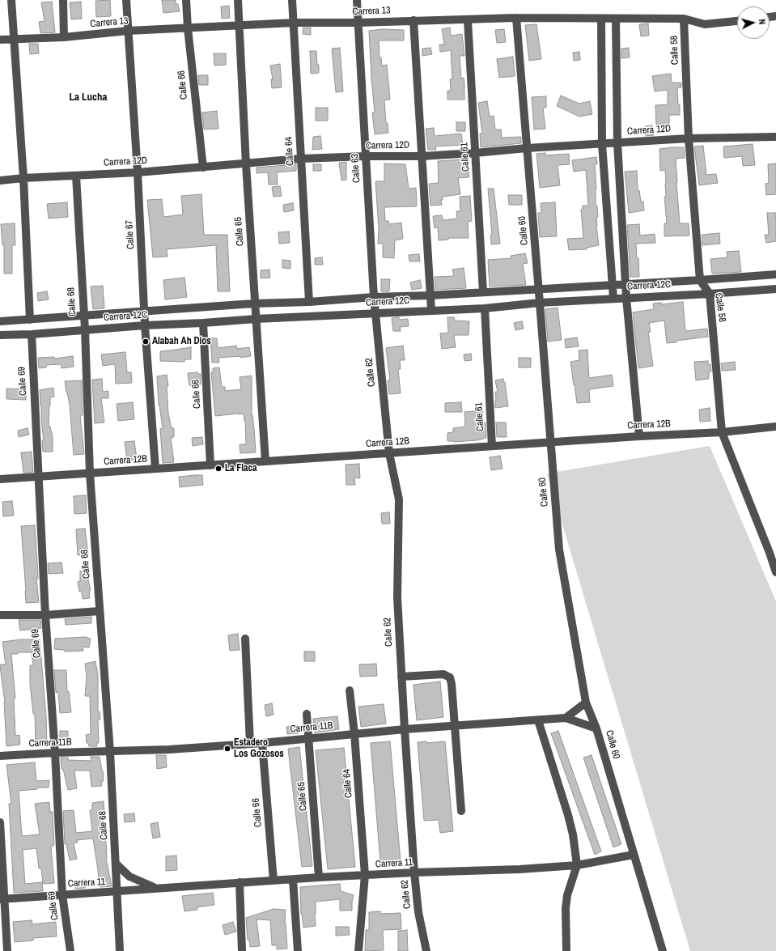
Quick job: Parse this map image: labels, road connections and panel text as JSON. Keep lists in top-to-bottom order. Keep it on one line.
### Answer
{"streets":{"street":["Carrera 13","Calle 58","Calle 66","Carrera 12D","Calle 64","Calle 61","Calle 63","Calle 60","Calle 65","Calle 67","Carrera 12C","Calle 68","Calle 62","Calle 69","Carrera 12B","Carrera 11B","Carrera 11"]},"crossings":[["Carrera 13","Calle 58"],["Carrera 13","Calle 66"],["Carrera 13","Calle 64"],["Carrera 13","Calle 61"],["Carrera 13","Calle 63"],["Carrera 13","Calle 60"],["Carrera 13","Calle 65"],["Carrera 13","Calle 67"],["Calle 58","Carrera 12D"],["Calle 58","Carrera 12C"],["Calle 58","Carrera 12B"],["Calle 66","Carrera 12D"],["Calle 66","Carrera 12C"],["Calle 66","Carrera 12B"],["Calle 66","Carrera 11B"],["Calle 66","Carrera 11"],["Carrera 12D","Calle 64"],["Carrera 12D","Calle 61"],["Carrera 12D","Calle 63"],["Carrera 12D","Calle 60"],["Carrera 12D","Calle 65"],["Carrera 12D","Calle 67"],["Carrera 12D","Calle 68"],["Calle 64","Carrera 12C"],["Calle 64","Carrera 11B"],["Calle 64","Carrera 11"],["Calle 61","Carrera 12C"],["Calle 61","Carrera 12B"],["Calle 63","Carrera 12C"],["Calle 63","Calle 62"],["Calle 60","Carrera 12C"],["Calle 60","Carrera 12B"],["Calle 60","Carrera 11B"],["Calle 60","Carrera 11"],["Calle 65","Carrera 12C"],["Calle 65","Carrera 12B"],["Calle 65","Carrera 11B"],["Calle 65","Carrera 11"],["Calle 67","Carrera 12C"],["Calle 67","Carrera 12B"],["Carrera 12C","Calle 68"],["Carrera 12C","Calle 62"],["Carrera 12C","Calle 69"],["Calle 68","Carrera 12B"],["Calle 68","Carrera 11B"],["Calle 68","Carrera 11"],["Calle 62","Carrera 12B"],["Calle 62","Carrera 11B"],["Calle 62","Carrera 11"],["Calle 69","Carrera 12B"],["Calle 69","Carrera 11B"],["Calle 69","Carrera 11"]],"districts":["La Lucha"],"places":["Alabah Ah Dios","La Flaca","Estadero Los Gozosos"],"north":"right"}
